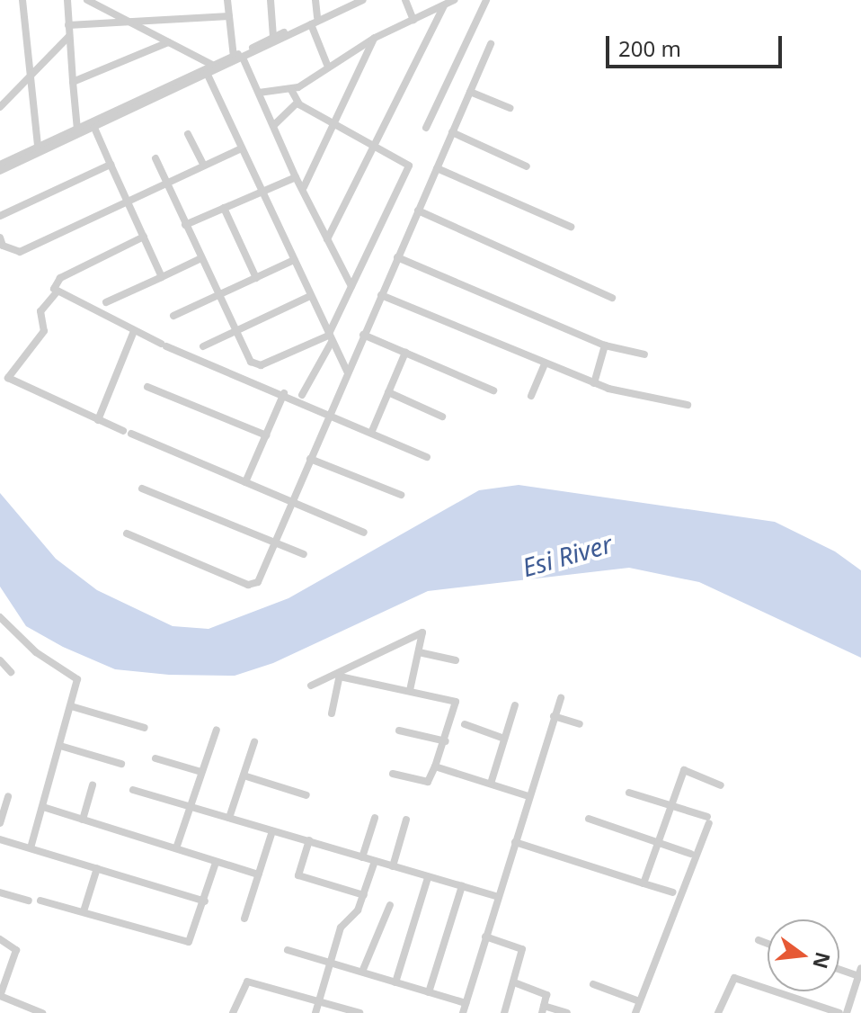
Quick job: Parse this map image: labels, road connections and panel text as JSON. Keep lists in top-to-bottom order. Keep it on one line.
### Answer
{"water":["Esi River"],"scale_bar":"200 m","north":"right"}
